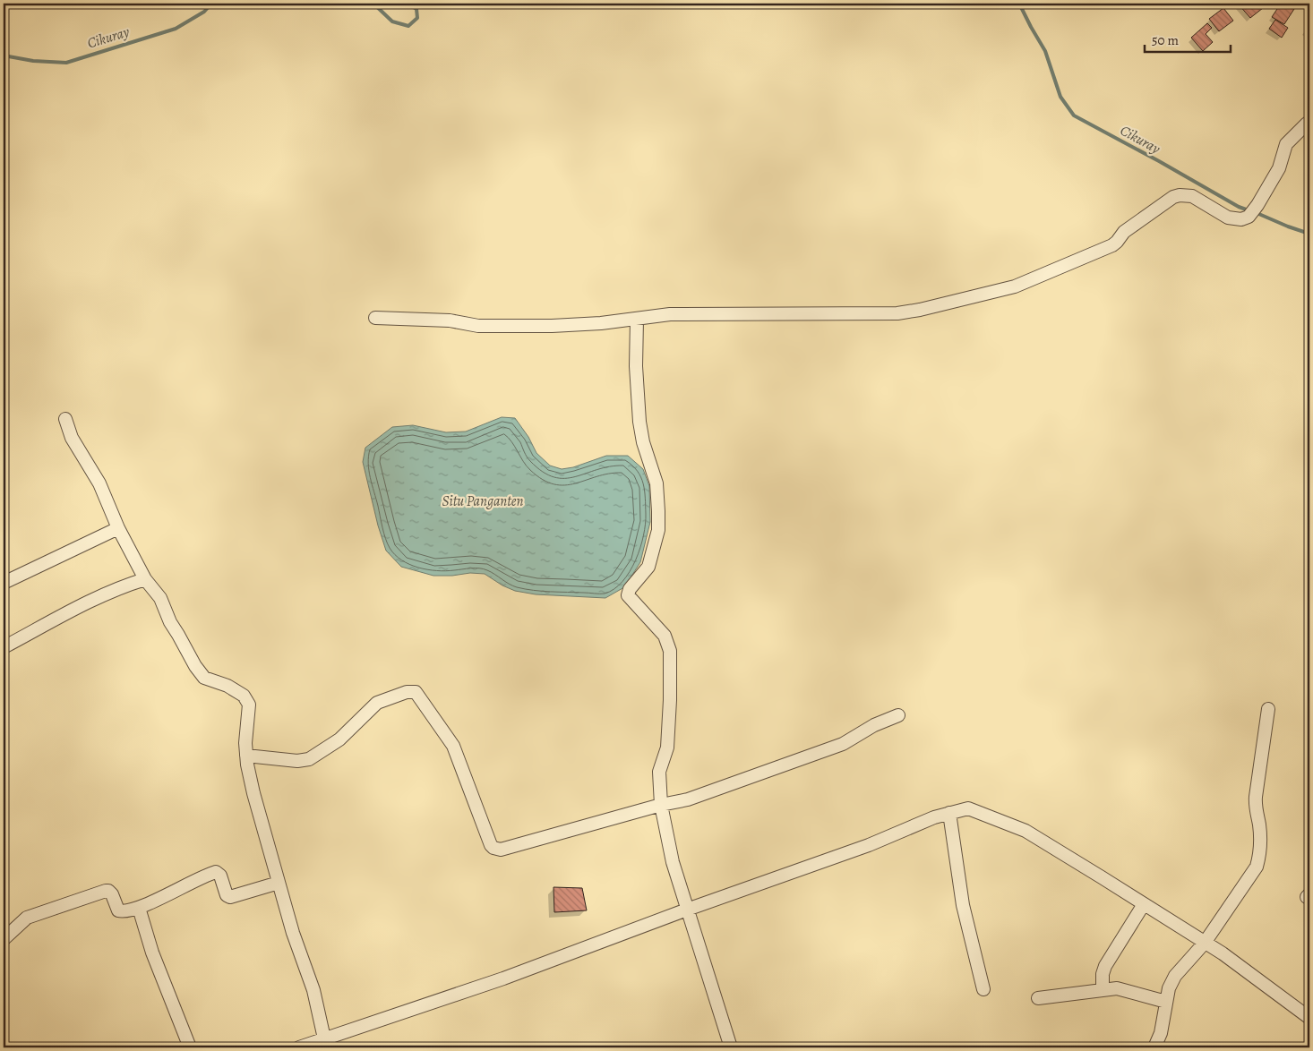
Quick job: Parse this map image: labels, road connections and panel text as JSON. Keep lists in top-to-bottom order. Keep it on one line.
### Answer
{"water":["Cikuray","Situ Panganten"],"scale_bar":"50 m"}
